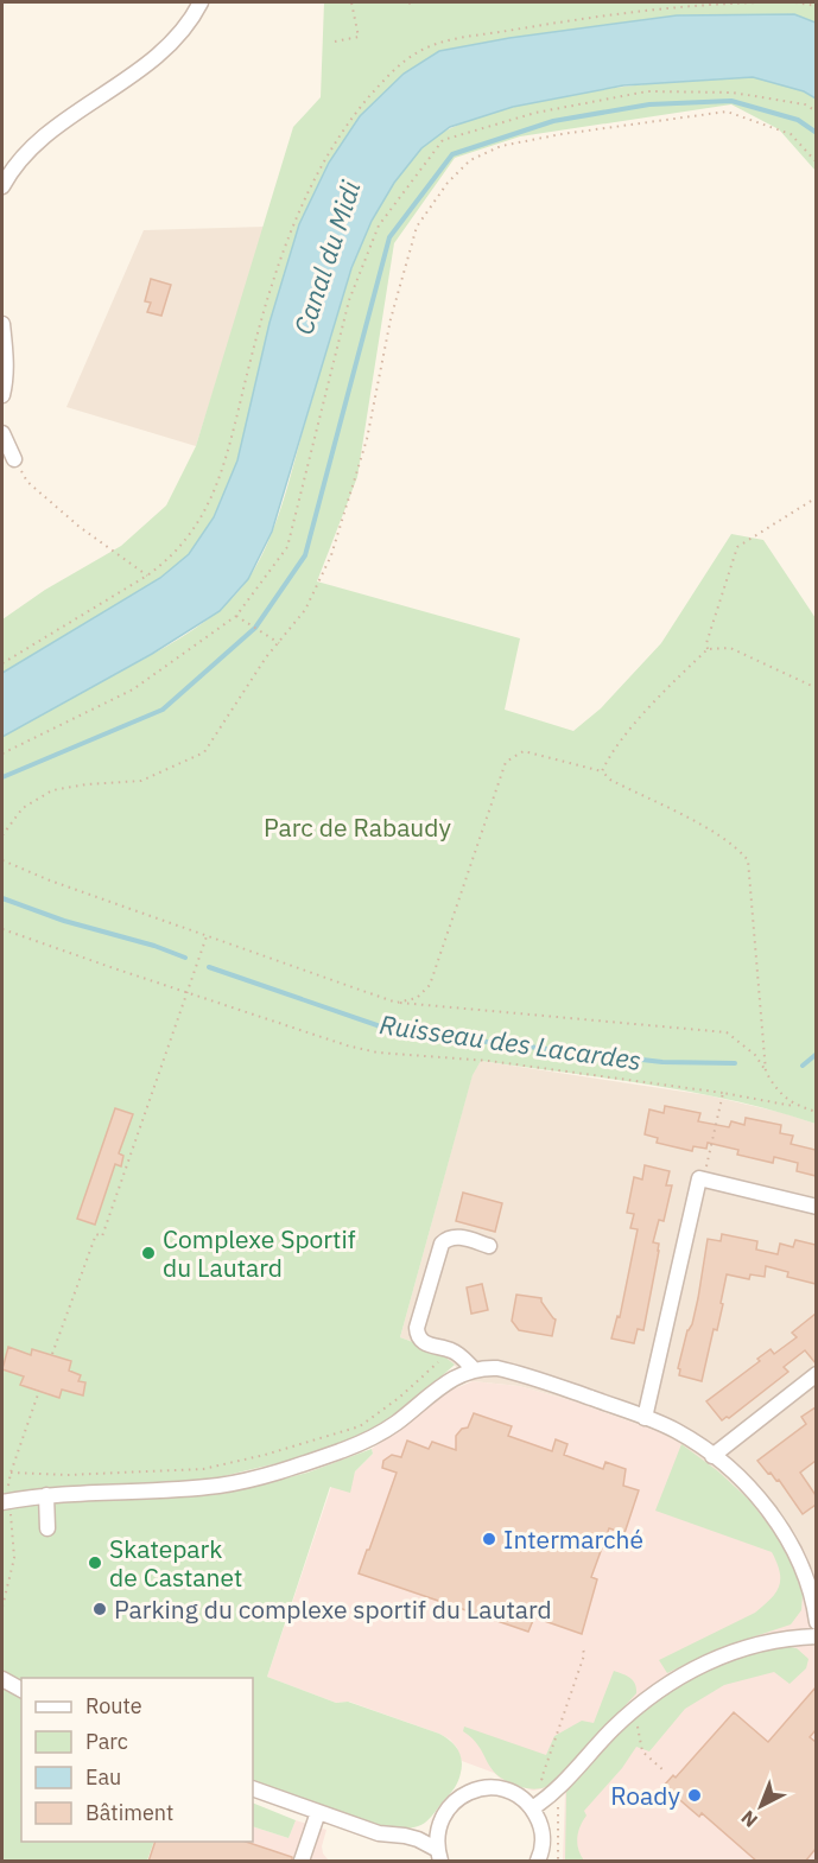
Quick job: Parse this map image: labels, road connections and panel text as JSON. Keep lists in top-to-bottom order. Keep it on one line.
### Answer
{"water":["Canal du Midi","Ruisseau des Lacardes"],"parks":["Parc de Rabaudy"],"places":["Complexe Sportif du Lautard","Intermarché","Skatepark de Castanet","Parking du complexe sportif du Lautard","Roady"],"legend":["Route","Parc","Eau","Bâtiment"],"north":"bottom left"}
